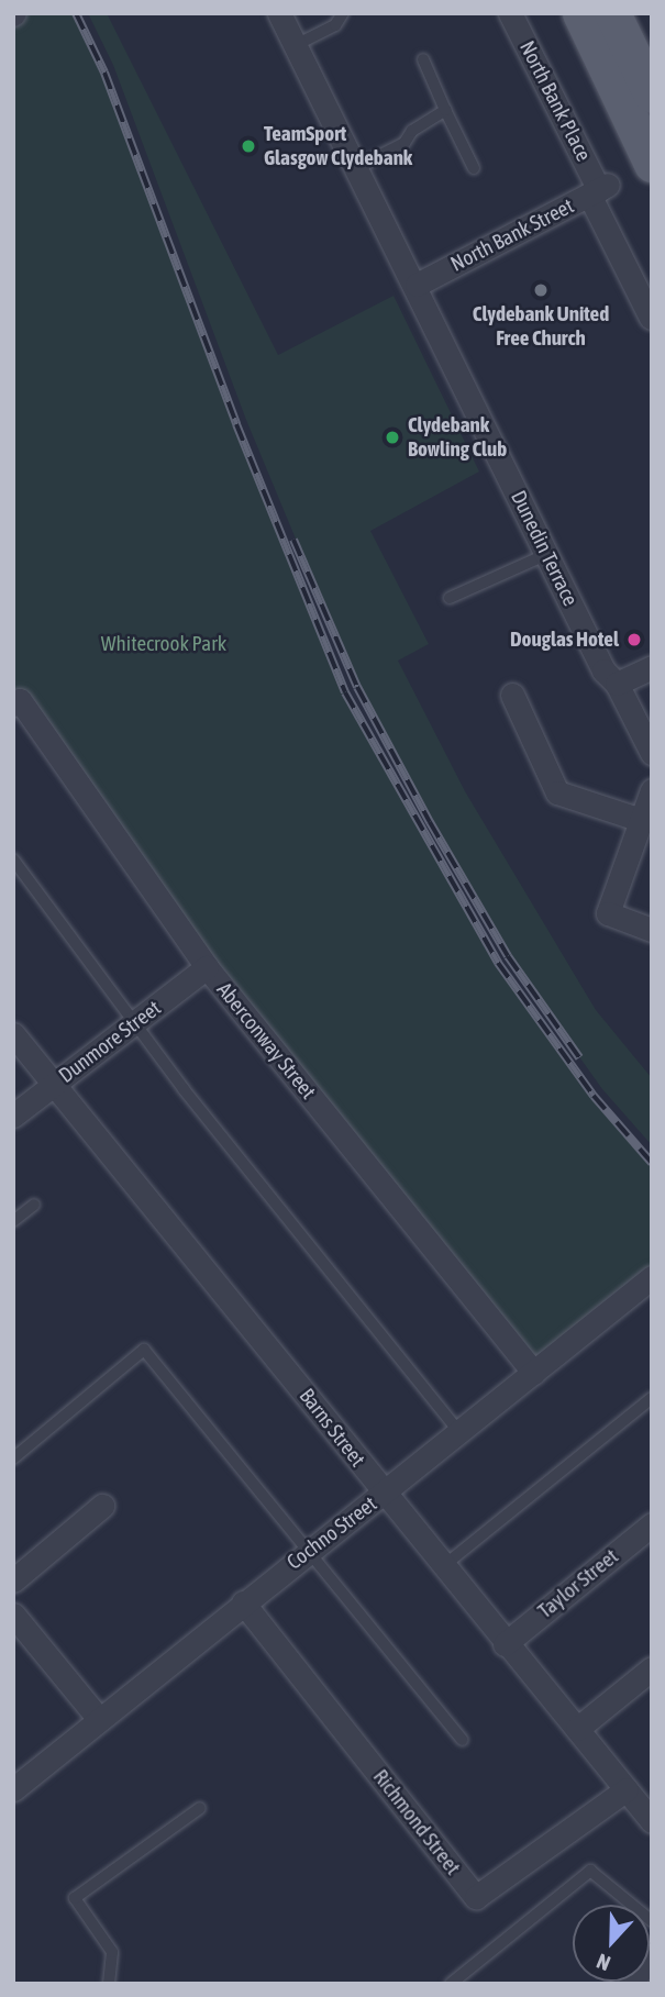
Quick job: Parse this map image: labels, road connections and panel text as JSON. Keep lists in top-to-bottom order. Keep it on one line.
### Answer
{"streets":{"street":["North Bank Place","North Bank Street","Dunedin Terrace","Aberconway Street","Dunmore Street","Barns Street","Cochno Street","Taylor Street","Richmond Street"]},"crossings":[["North Bank Place","North Bank Street"],["North Bank Street","Dunedin Terrace"],["Aberconway Street","Dunmore Street"],["Aberconway Street","Cochno Street"],["Dunmore Street","Barns Street"],["Barns Street","Cochno Street"],["Barns Street","Taylor Street"],["Barns Street","Richmond Street"],["Cochno Street","Richmond Street"]],"parks":["Whitecrook Park"],"places":["TeamSport Glasgow Clydebank","Clydebank United Free Church","Clydebank Bowling Club","Douglas Hotel"],"north":"bottom"}
